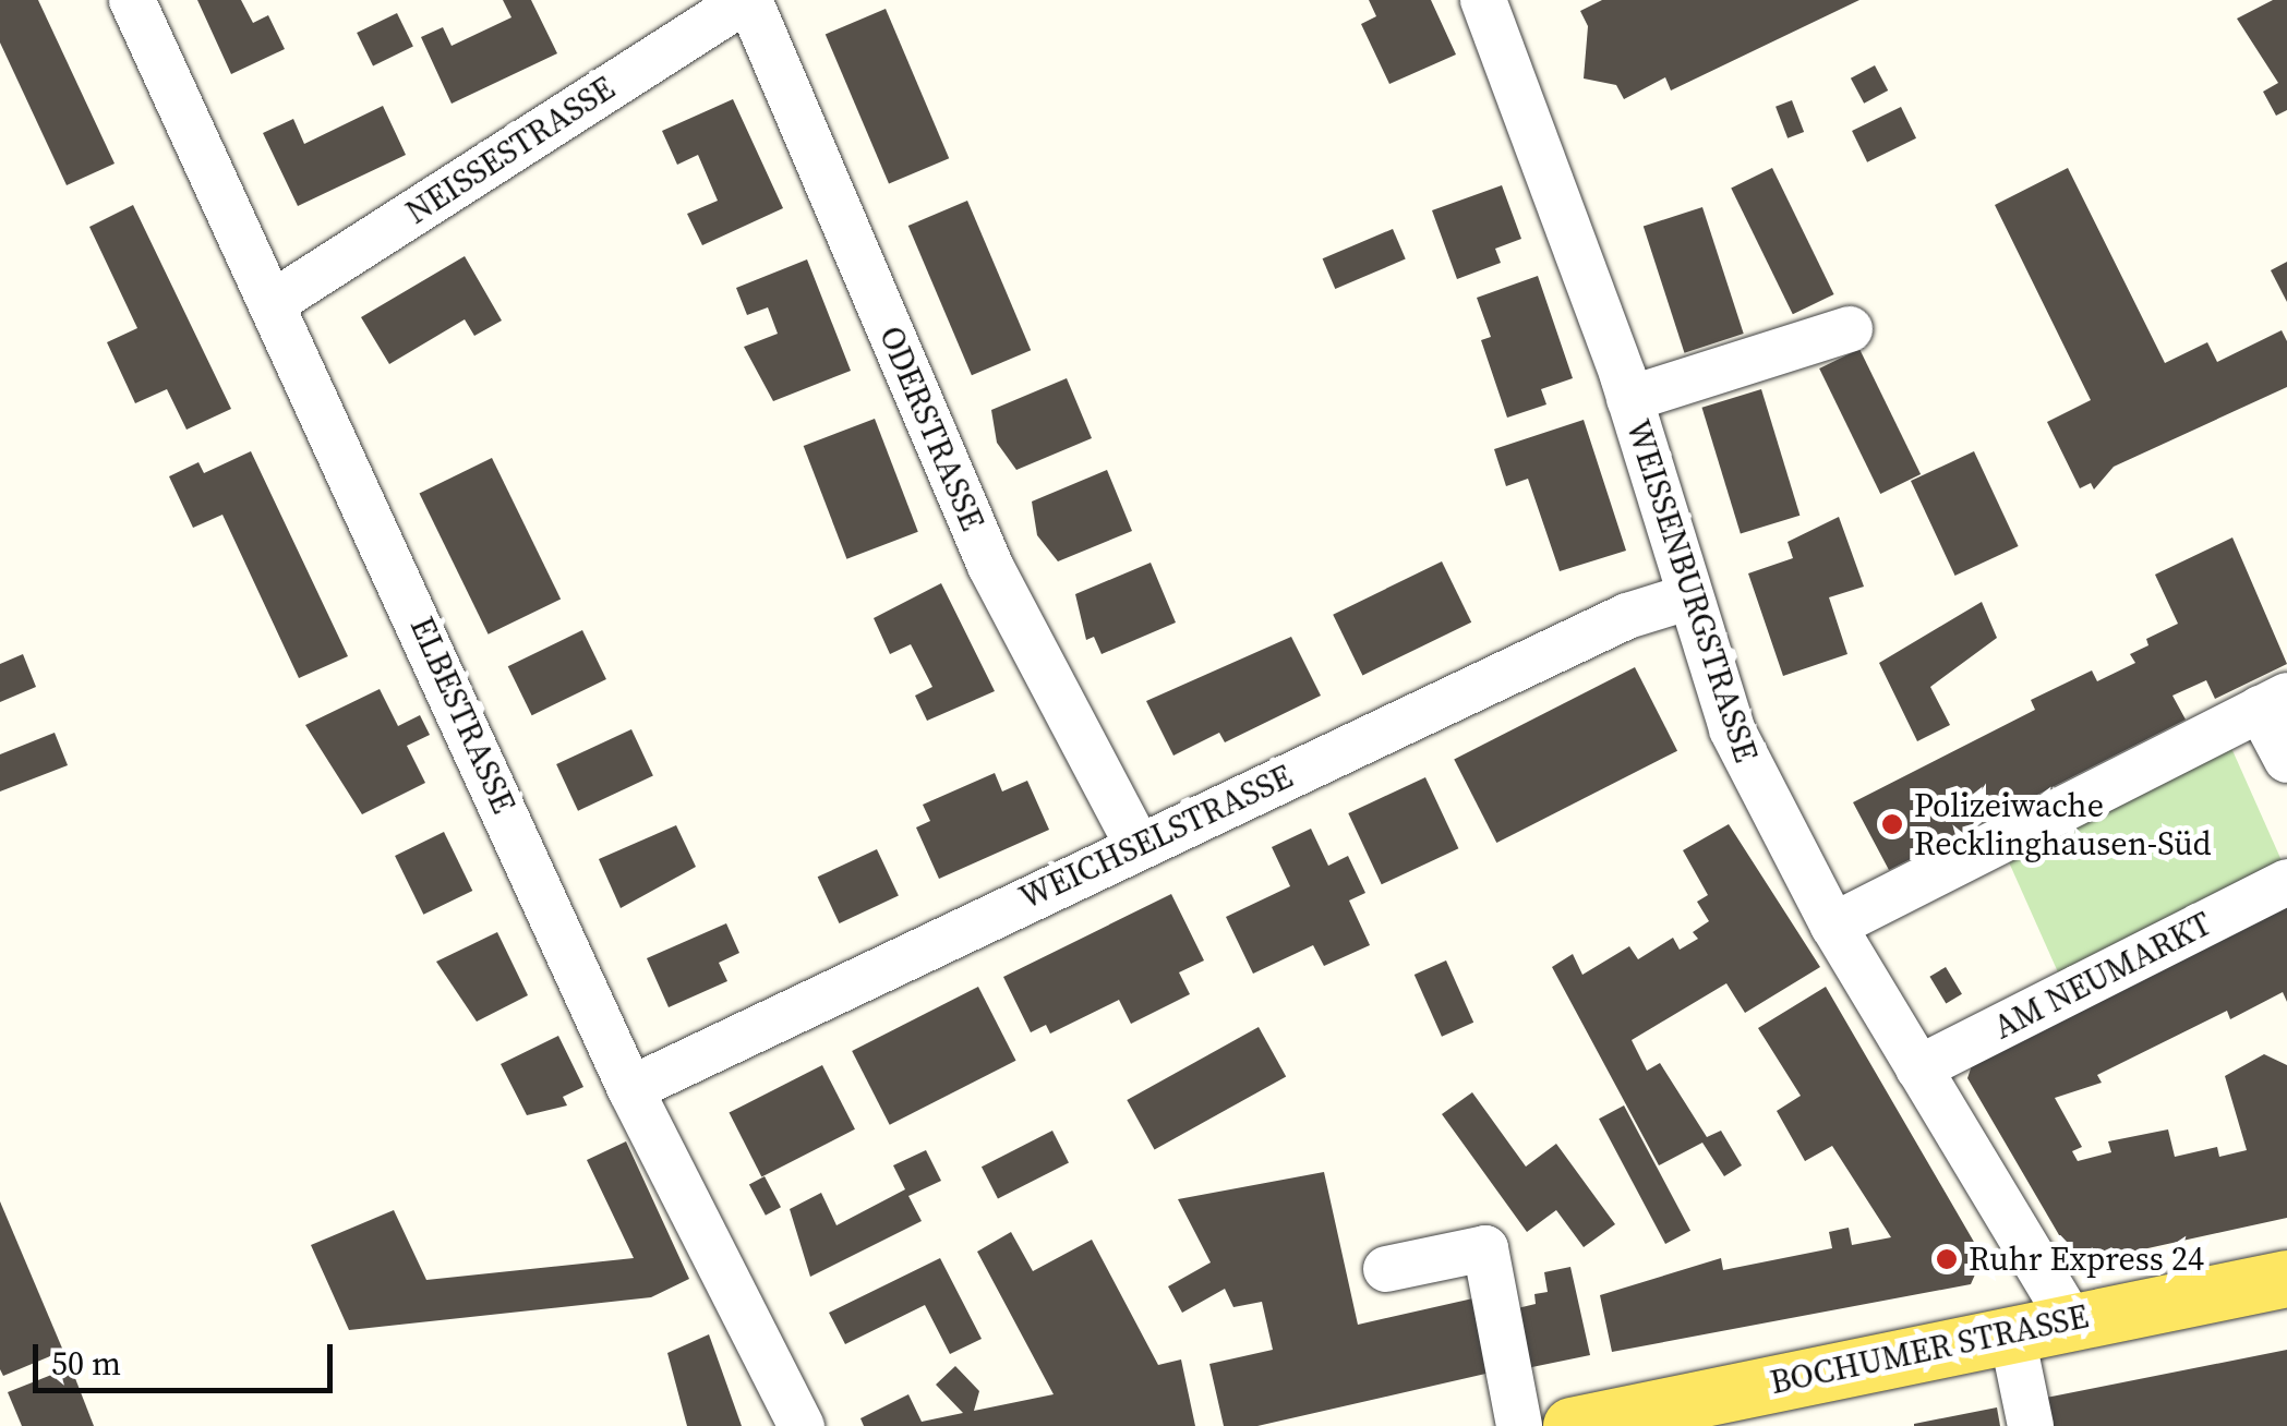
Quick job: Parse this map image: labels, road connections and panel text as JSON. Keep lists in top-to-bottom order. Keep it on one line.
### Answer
{"streets":{"main road":["BOCHUMER STRASSE"],"street":["NEISSESTRASSE","ODERSTRASSE","WEISSENBURGSTRASSE","ELBESTRASSE","WEICHSELSTRASSE","AM NEUMARKT"]},"crossings":[["NEISSESTRASSE","ODERSTRASSE"],["NEISSESTRASSE","ELBESTRASSE"],["ODERSTRASSE","WEICHSELSTRASSE"],["WEISSENBURGSTRASSE","WEICHSELSTRASSE"],["WEISSENBURGSTRASSE","AM NEUMARKT"],["WEISSENBURGSTRASSE","BOCHUMER STRASSE"],["ELBESTRASSE","WEICHSELSTRASSE"]],"places":["Polizeiwache Recklinghausen-Süd","Ruhr Express 24"],"scale_bar":"50 m"}
